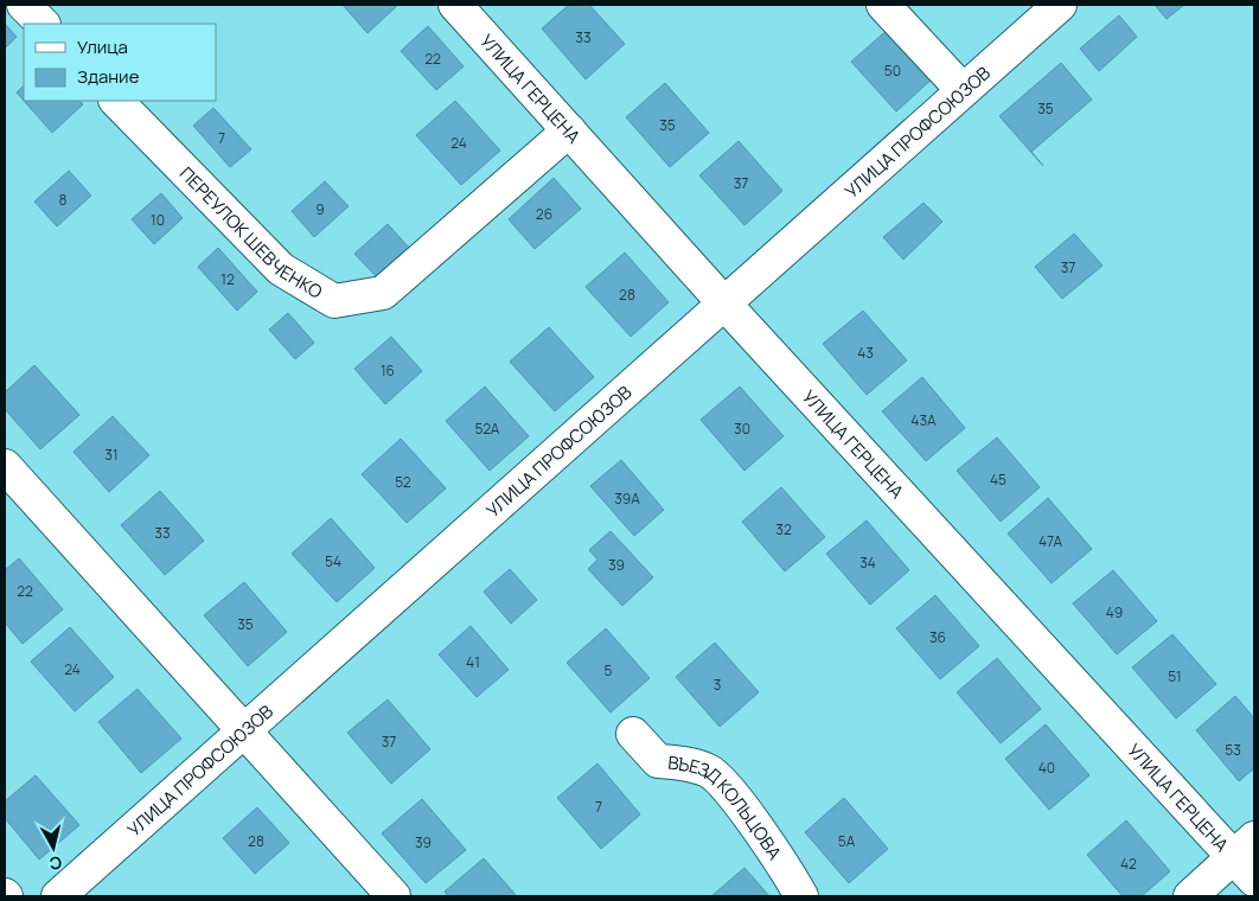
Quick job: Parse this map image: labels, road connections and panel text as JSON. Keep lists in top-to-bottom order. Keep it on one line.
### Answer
{"streets":{"street":["УЛИЦА ГЕРЦЕНА","УЛИЦА ПРОФСОЮЗОВ","ПЕРЕУЛОК ШЕВЧЕНКО","ВЪЕЗД КОЛЬЦОВА"]},"crossings":[["УЛИЦА ГЕРЦЕНА","УЛИЦА ПРОФСОЮЗОВ"],["УЛИЦА ГЕРЦЕНА","ПЕРЕУЛОК ШЕВЧЕНКО"]],"house_numbers":["33","22","50","35","35","7","24","37","8","9","26","10","37","12","28","43","16","43А","52А","30","31","45","52","39А","32","33","47А","54","34","39","22","49","35","36","41","24","5","51","3","37","53","40","7","28","5А","39","42"],"legend":["Улица","Здание"],"north":"bottom"}
